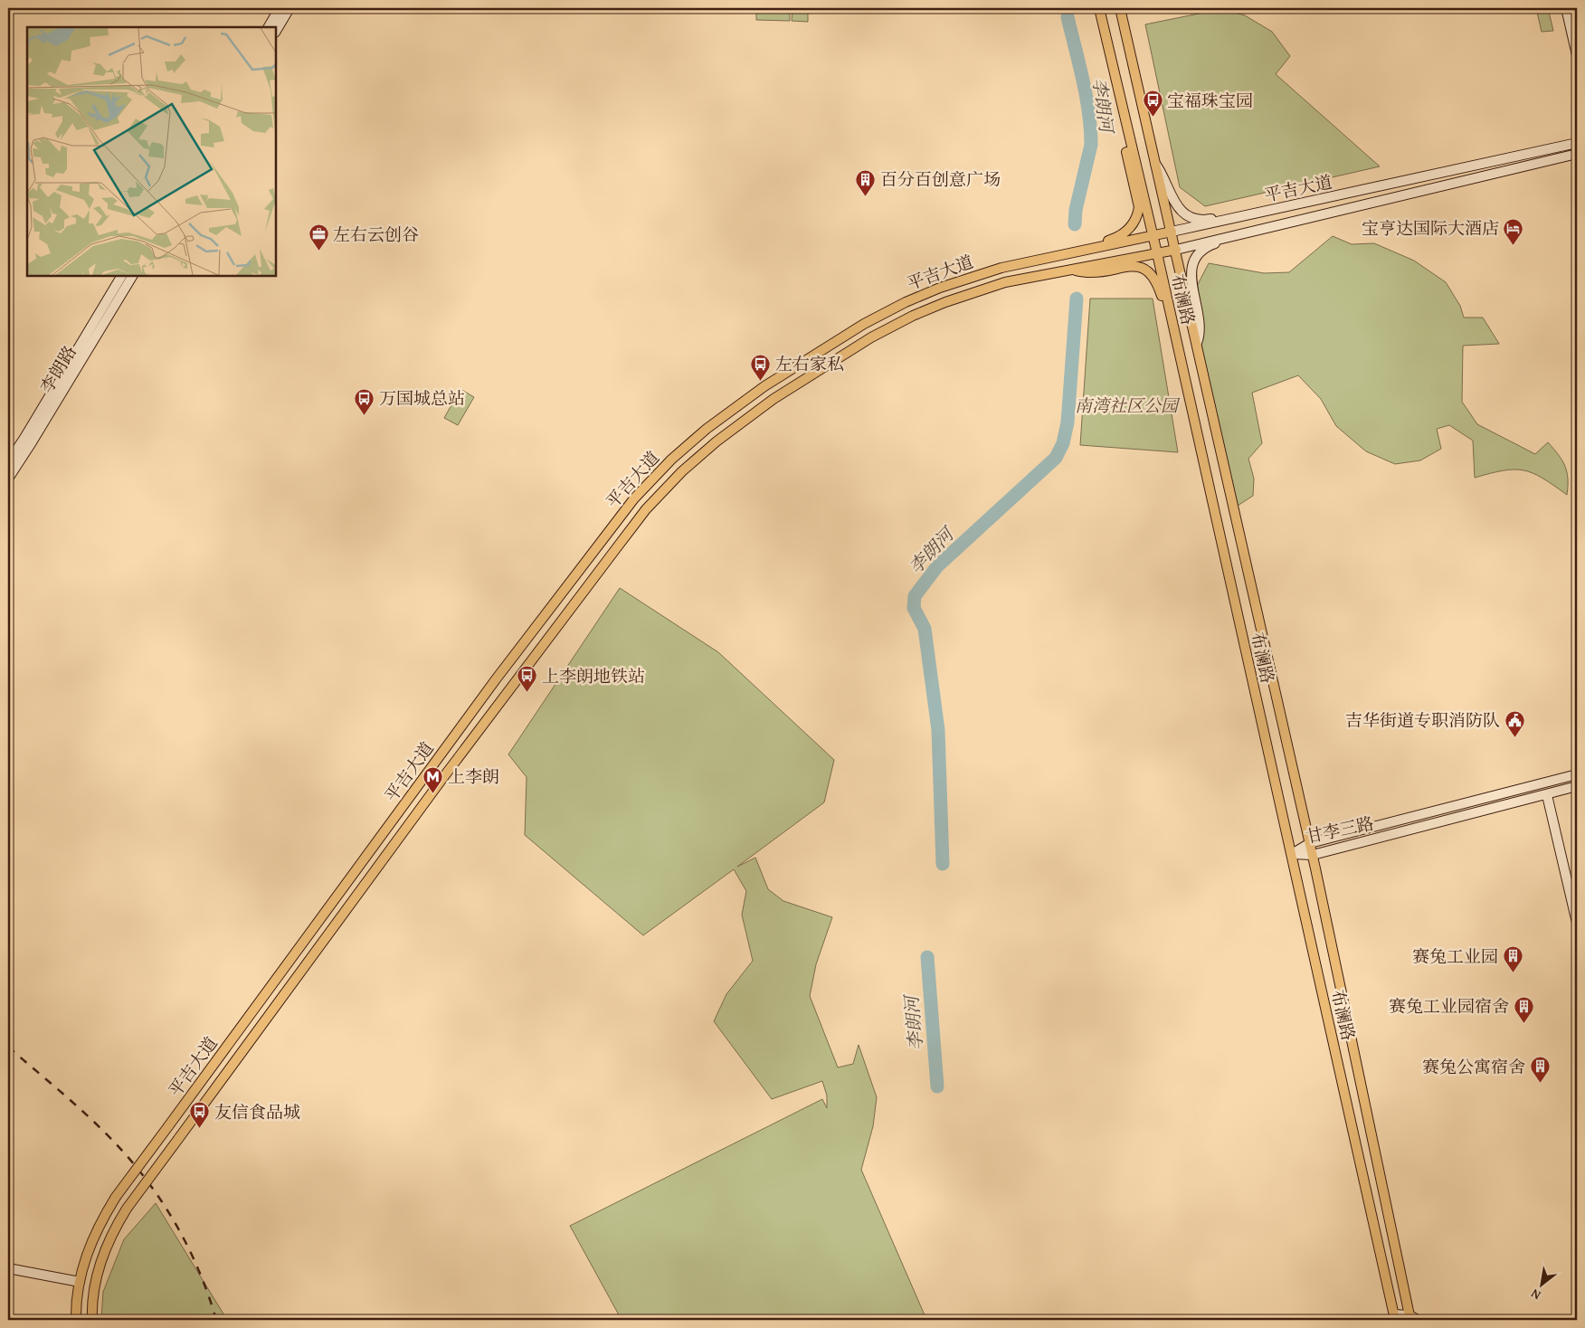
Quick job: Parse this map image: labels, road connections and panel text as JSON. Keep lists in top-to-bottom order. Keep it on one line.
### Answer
{"streets":{"main road":["平吉大道","布澜路"],"street":["李朗路","甘李三路"]},"crossings":[["平吉大道","布澜路"],["布澜路","甘李三路"]],"water":["李朗河"],"parks":["南湾社区公园"],"places":{"bus stop":["宝福珠宝园","左右家私","万国城总站","上李朗地铁站","友信食品城"],"building":["百分百创意广场","赛兔工业园","赛兔工业园宿舍","赛兔公寓宿舍"],"hotel":["宝亨达国际大酒店"],"office":["左右云创谷"],"public building":["吉华街道专职消防队"],"metro station":["上李朗"]},"north":"bottom left"}
